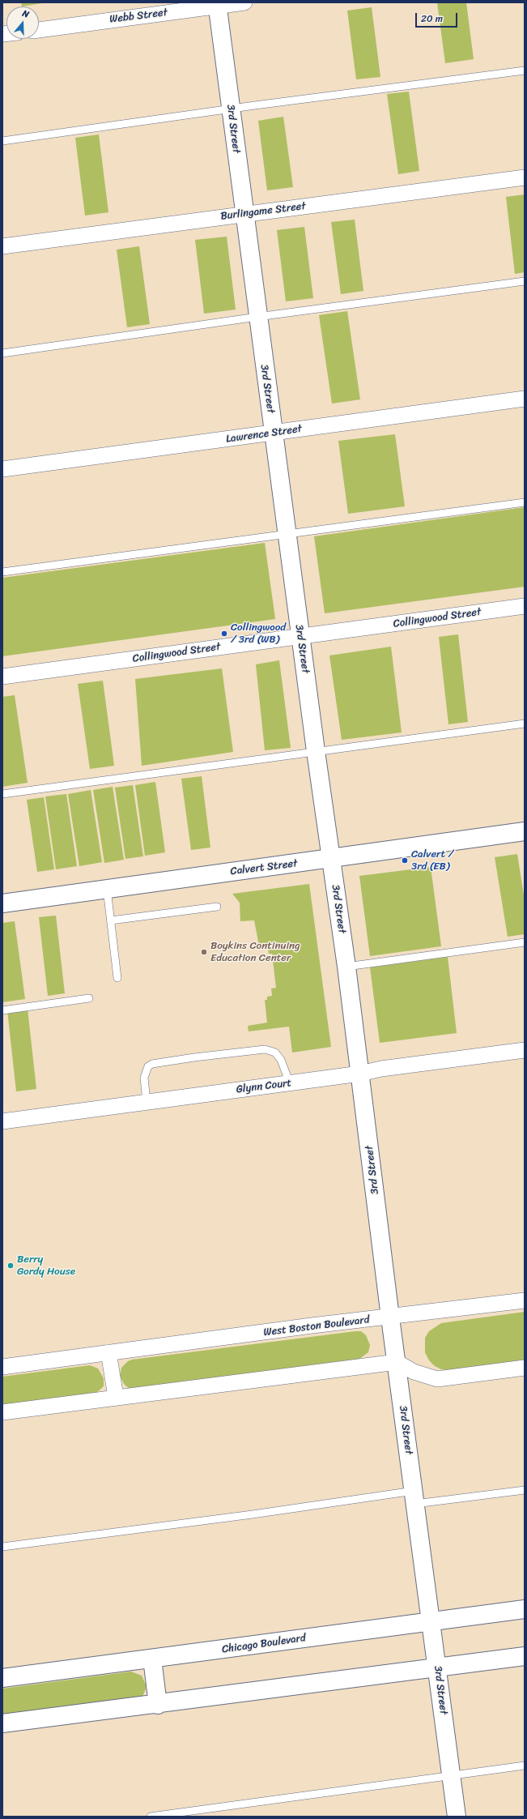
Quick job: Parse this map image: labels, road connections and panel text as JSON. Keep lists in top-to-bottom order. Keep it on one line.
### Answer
{"streets":{"street":["Webb Street","3rd Street","Burlingame Street","Lawrence Street","Collingwood Street","Calvert Street","Glynn Court","West Boston Boulevard","Chicago Boulevard"]},"crossings":[["Webb Street","3rd Street"],["3rd Street","Burlingame Street"],["3rd Street","Lawrence Street"],["3rd Street","Collingwood Street"],["3rd Street","Calvert Street"],["3rd Street","Glynn Court"],["3rd Street","West Boston Boulevard"],["3rd Street","Chicago Boulevard"]],"places":["Collingwood / 3rd (WB)","Calvert / 3rd (EB)","Boykins Continuing Education Center","Berry Gordy House"],"scale_bar":"20 m","north":"top"}
